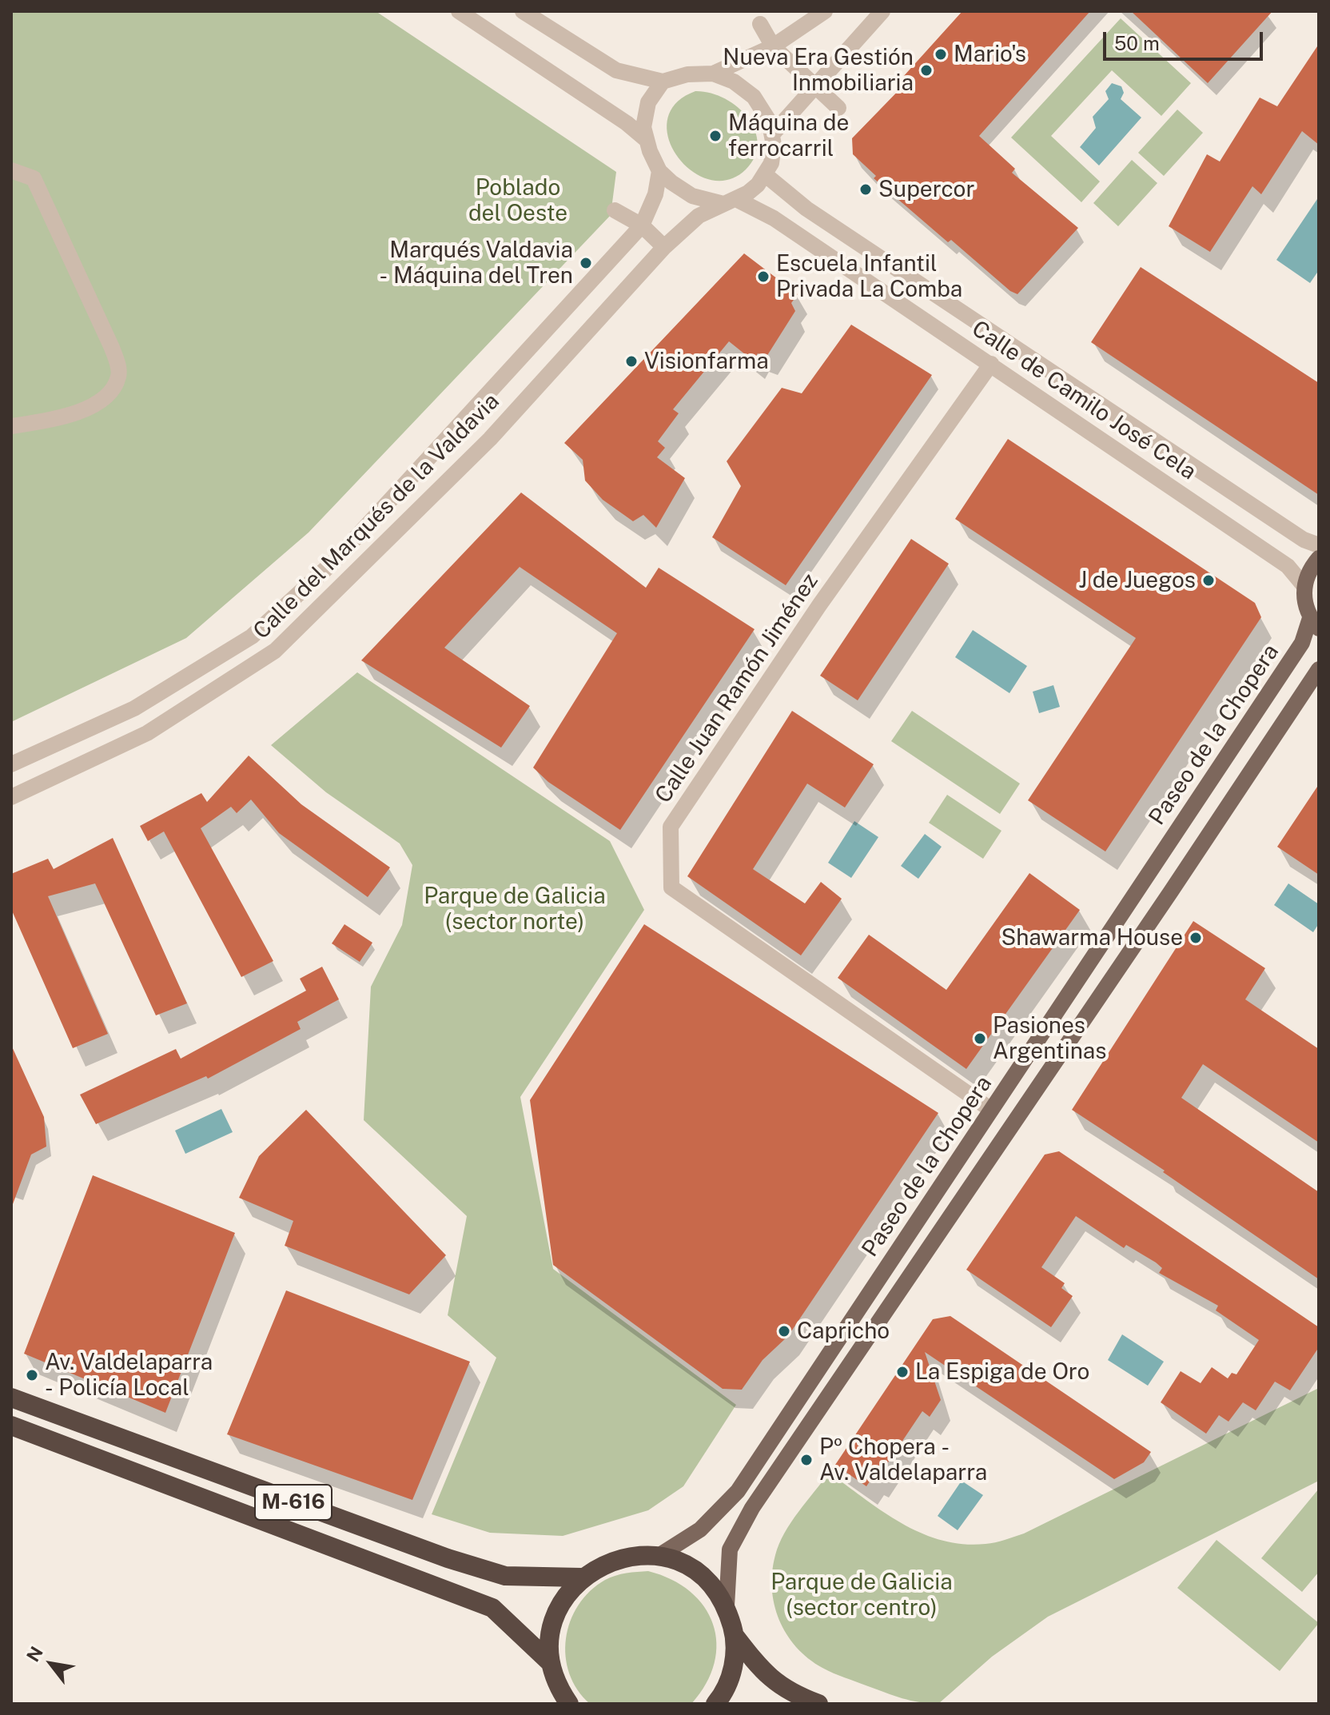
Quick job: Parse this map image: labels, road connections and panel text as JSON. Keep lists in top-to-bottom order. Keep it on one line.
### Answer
{"streets":{"highway":["M-616"],"main road":["Paseo de la Chopera"],"street":["Calle de Camilo José Cela","Calle del Marqués de la Valdavia","Calle Juan Ramón Jiménez"]},"crossings":[["Calle de Camilo José Cela","Calle del Marqués de la Valdavia"],["Calle de Camilo José Cela","Calle Juan Ramón Jiménez"],["Calle Juan Ramón Jiménez","Paseo de la Chopera"],["Paseo de la Chopera","M-616"]],"parks":["Poblado del Oeste","Parque de Galicia (sector norte)","Parque de Galicia (sector centro)"],"places":["Mario's","Nueva Era Gestión Inmobiliaria","Máquina de ferrocarril","Supercor","Marqués Valdavia - Máquina del Tren","Escuela Infantil Privada La Comba","Visionfarma","J de Juegos","Shawarma House","Pasiones Argentinas","Capricho","La Espiga de Oro","Av. Valdelaparra - Policía Local","Pº Chopera - Av. Valdelaparra"],"scale_bar":"50 m","north":"top left"}
